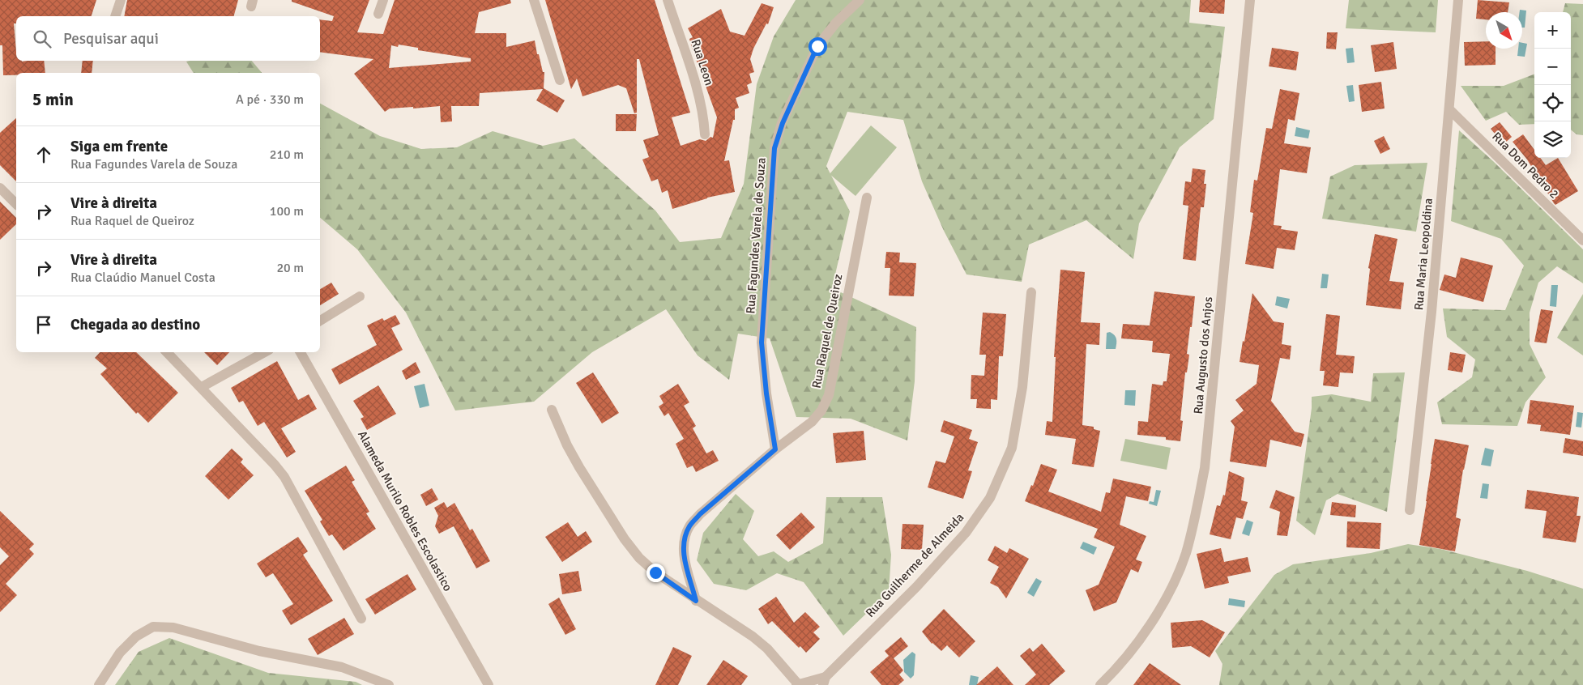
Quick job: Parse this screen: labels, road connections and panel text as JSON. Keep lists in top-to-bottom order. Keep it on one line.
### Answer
{"streets":{"street":["Rua Leon","Rua Dom Pedro 2","Rua Fagundes Varela de Souza","Rua Maria Leopoldina","Rua Raquel de Queiroz","Rua Augusto dos Anjos","Alameda Murilo Robles Escolastico","Rua Guilherme de Almeida"]},"crossings":[["Rua Dom Pedro 2","Rua Maria Leopoldina"],["Rua Fagundes Varela de Souza","Rua Raquel de Queiroz"]],"north":"bottom right","page":{"map_buttons":["+","−"],"search":"Pesquisar aqui","heading":["5 min","A pé · 330 m"],"list":[["Siga em frente","Rua Fagundes Varela de Souza","210 m"],["Vire à direita","Rua Raquel de Queiroz","100 m"],["Vire à direita","Rua Claúdio Manuel Costa","20 m"],"Chegada ao destino"]}}
